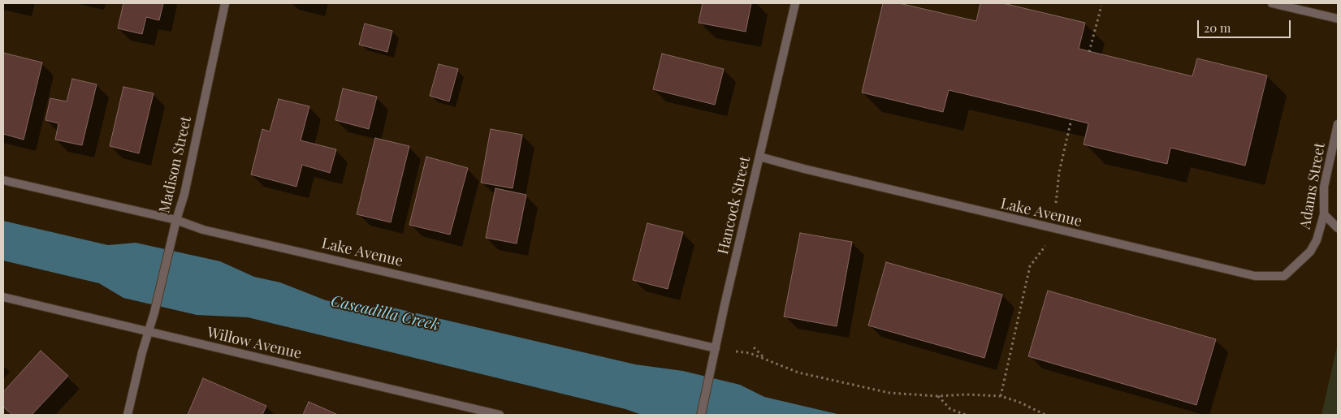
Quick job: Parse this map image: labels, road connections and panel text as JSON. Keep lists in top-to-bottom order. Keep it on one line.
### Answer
{"streets":{"street":["Madison Street","Adams Street","Hancock Street","Lake Avenue","Willow Avenue"]},"crossings":[["Madison Street","Lake Avenue"],["Madison Street","Willow Avenue"],["Adams Street","Lake Avenue"],["Hancock Street","Lake Avenue"]],"water":["Cascadilla Creek"],"scale_bar":"20 m"}
